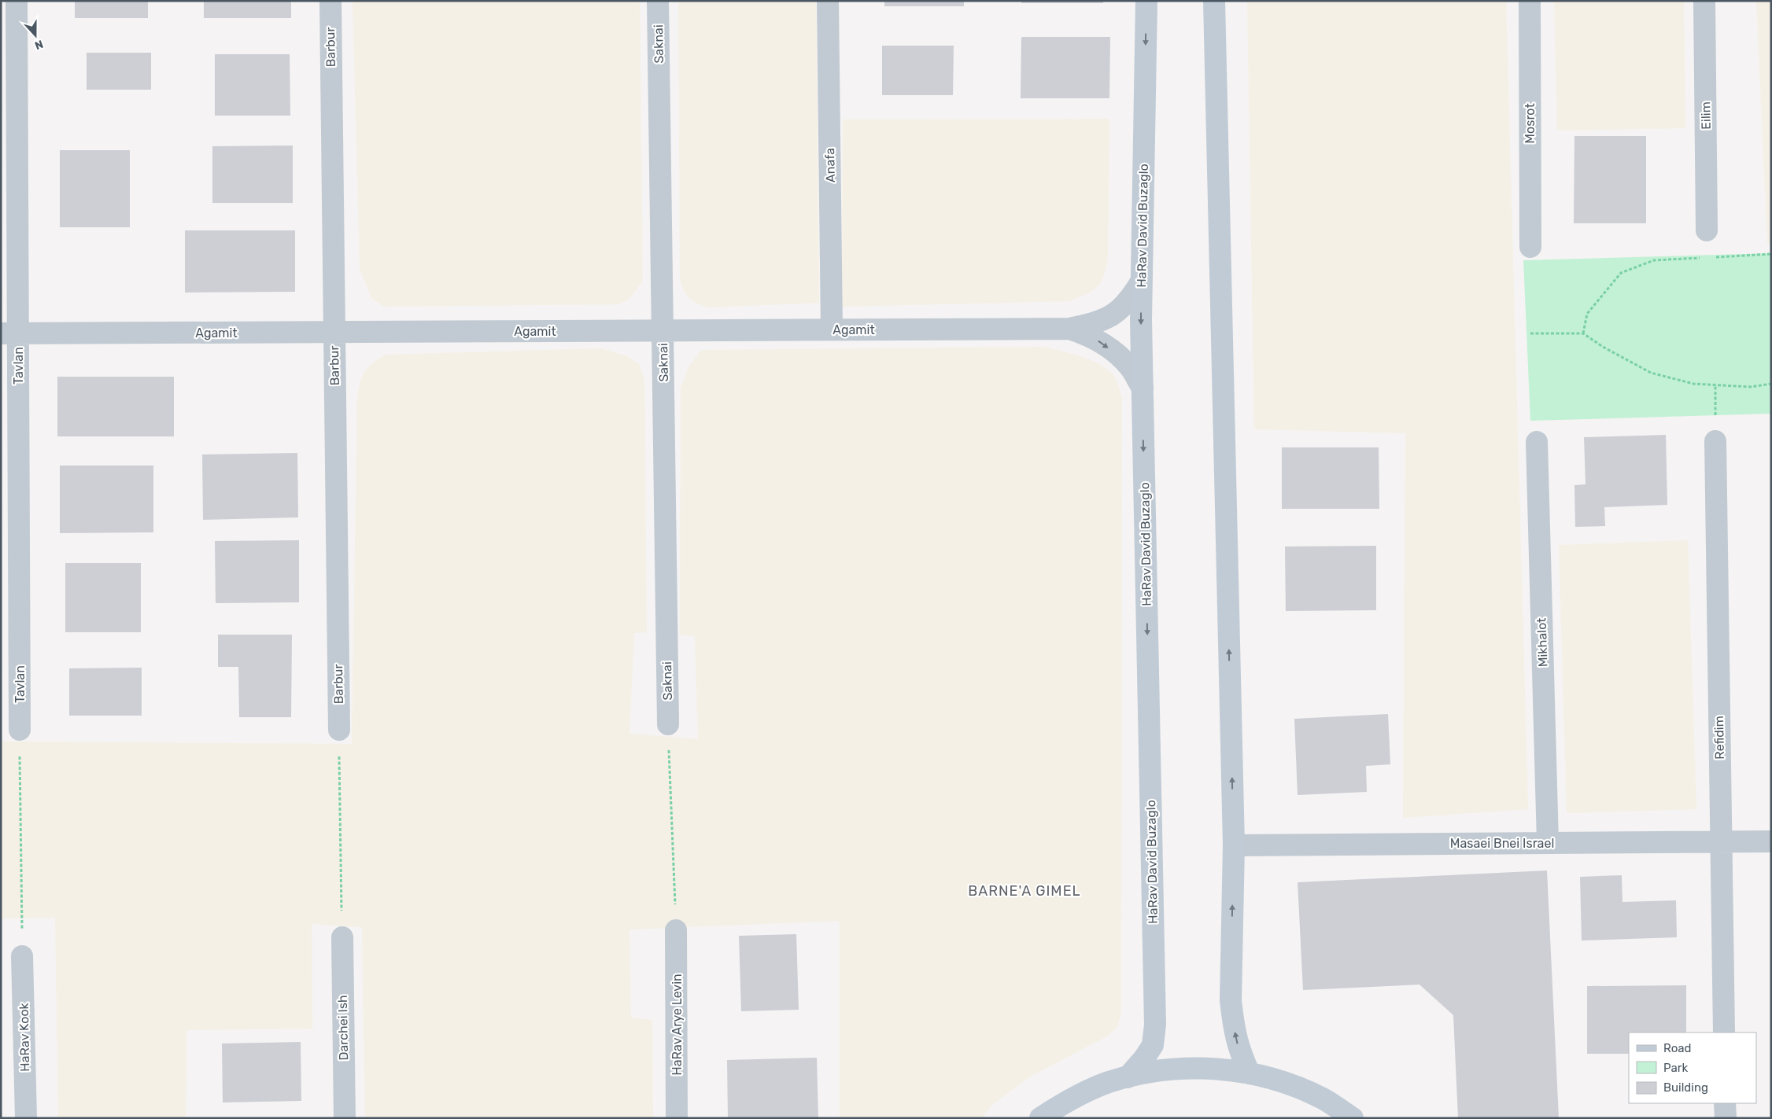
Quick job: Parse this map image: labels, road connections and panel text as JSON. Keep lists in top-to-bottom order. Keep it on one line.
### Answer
{"streets":{"street":["Saknai","Barbur","Eilim","Mosrot","Anafa","HaRav David Buzaglo","Agamit","Tavlan","Mikhalot","Refidim","Masaei Bnei Israel","HaRav Arye Levin","Darchei Ish","HaRav Kook"]},"crossings":[["Saknai","Agamit"],["Barbur","Agamit"],["Anafa","Agamit"],["HaRav David Buzaglo","Agamit"],["Agamit","Tavlan"],["Mikhalot","Masaei Bnei Israel"],["Refidim","Masaei Bnei Israel"]],"districts":["BARNE'A GIMEL"],"legend":["Road","Park","Building"],"north":"bottom"}
